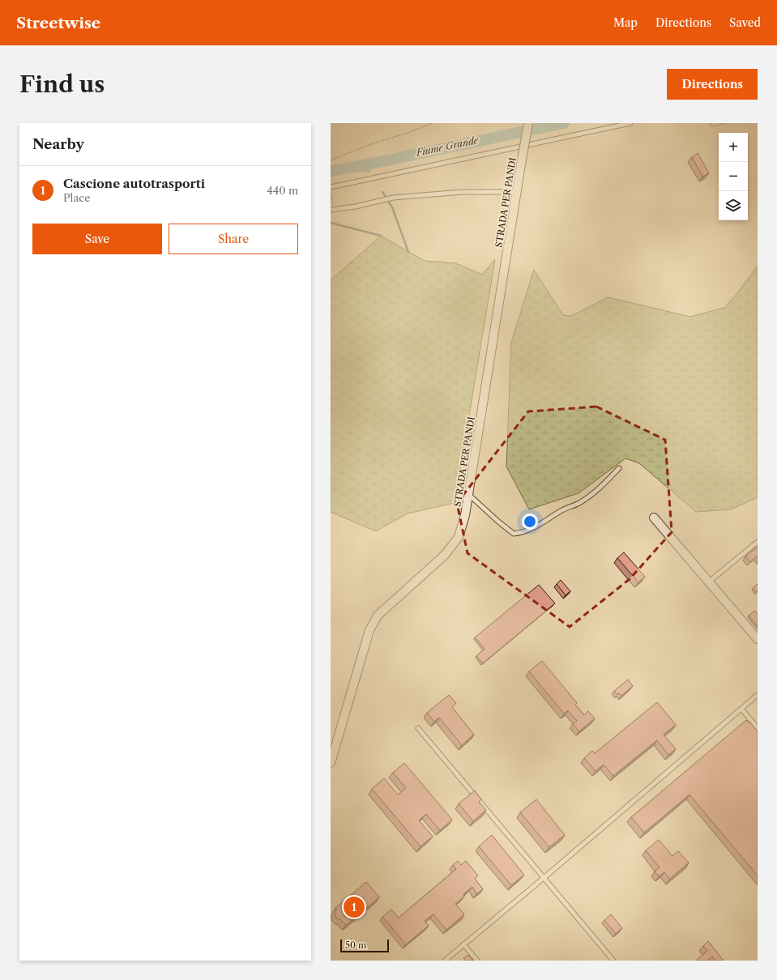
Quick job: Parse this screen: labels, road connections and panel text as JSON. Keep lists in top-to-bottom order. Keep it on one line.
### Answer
{"streets":{"street":["STRADA PER PANDI"]},"water":["Fiume Grande"],"scale_bar":"50 m","page":{"header":"Streetwise","nav":["Map","Directions","Saved"],"buttons":["Directions",["Save","Share"]],"title":"Find us","heading":"Nearby","map_buttons":["+","−"],"list":[{"mark":"1","name":"Cascione autotrasporti","note":"Place","value":"440 m"}],"pins":"1","scale":"50 m"}}
